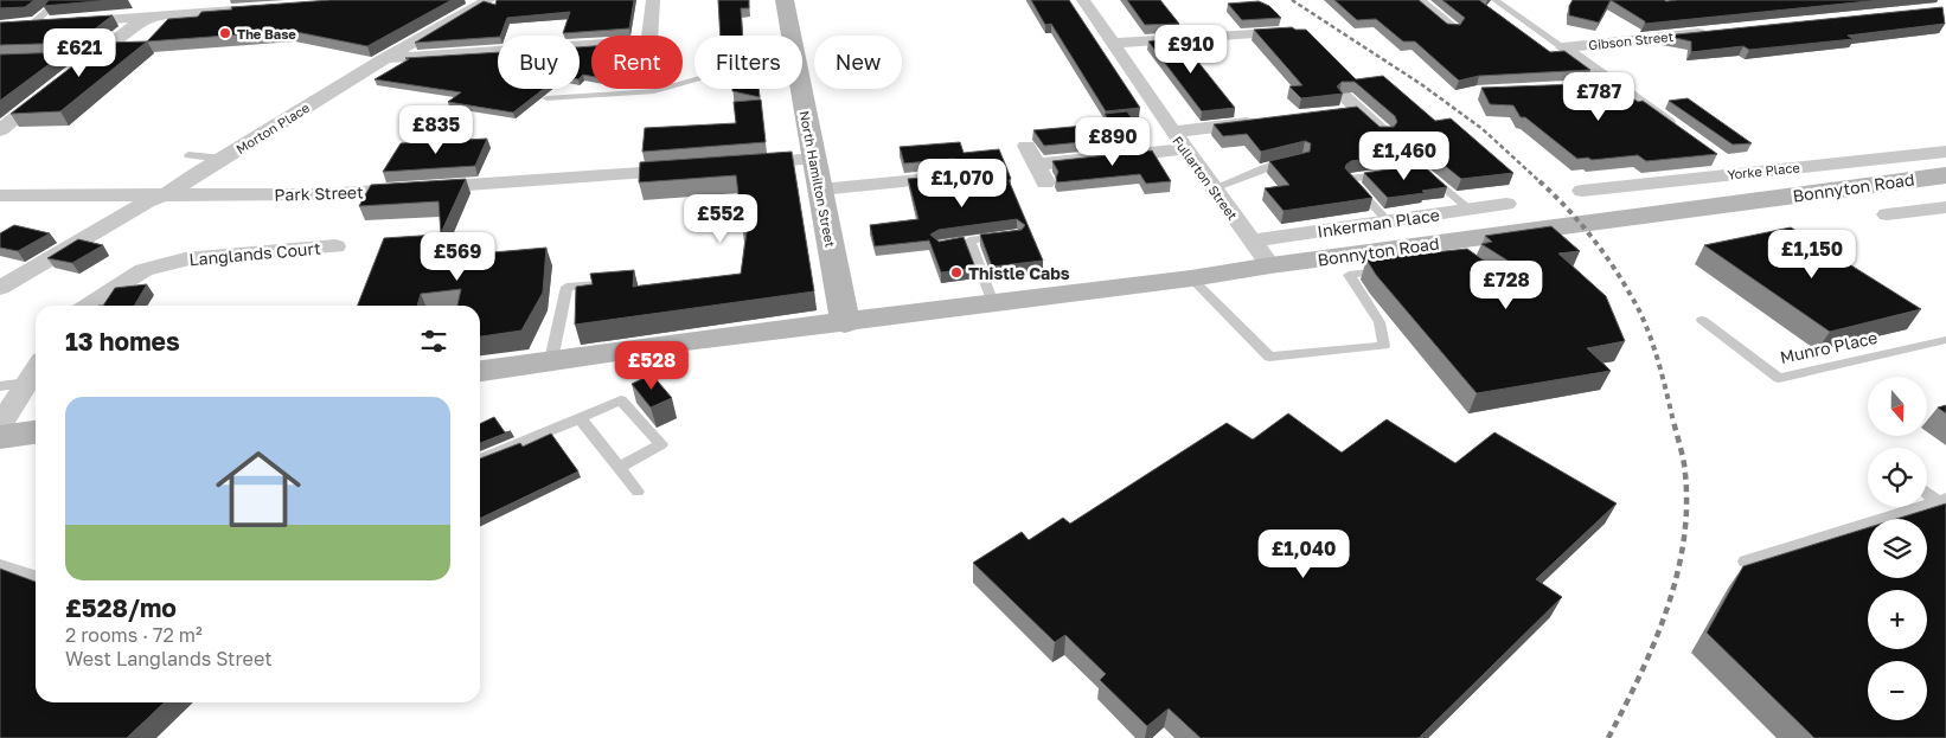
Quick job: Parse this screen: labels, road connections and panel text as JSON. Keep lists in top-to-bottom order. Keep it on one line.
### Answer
{"streets":{"street":["Gibson Street","Morton Place","Yorke Place","Fullarton Street","North Hamilton Street","Bonnyton Road","Park Street","Inkerman Place","Langlands Court"],"lane":["Munro Place"]},"crossings":[["Morton Place","Park Street"],["Fullarton Street","Bonnyton Road"],["Fullarton Street","Inkerman Place"],["North Hamilton Street","Bonnyton Road"]],"places":["The Base","Thistle Cabs"],"north":"bottom","page":{"price":["£910","£621","£787","£835","£890","£1,460","£1,070","£552","£1,150","£569","£728","£528","£1,040"],"chip":["Buy","Rent","Filters","New"],"heading":"13 homes","map_buttons":["+","−"],"list":[{"name":"£528/mo","note":"2 rooms · 72 m² · West Langlands Street"}]}}
